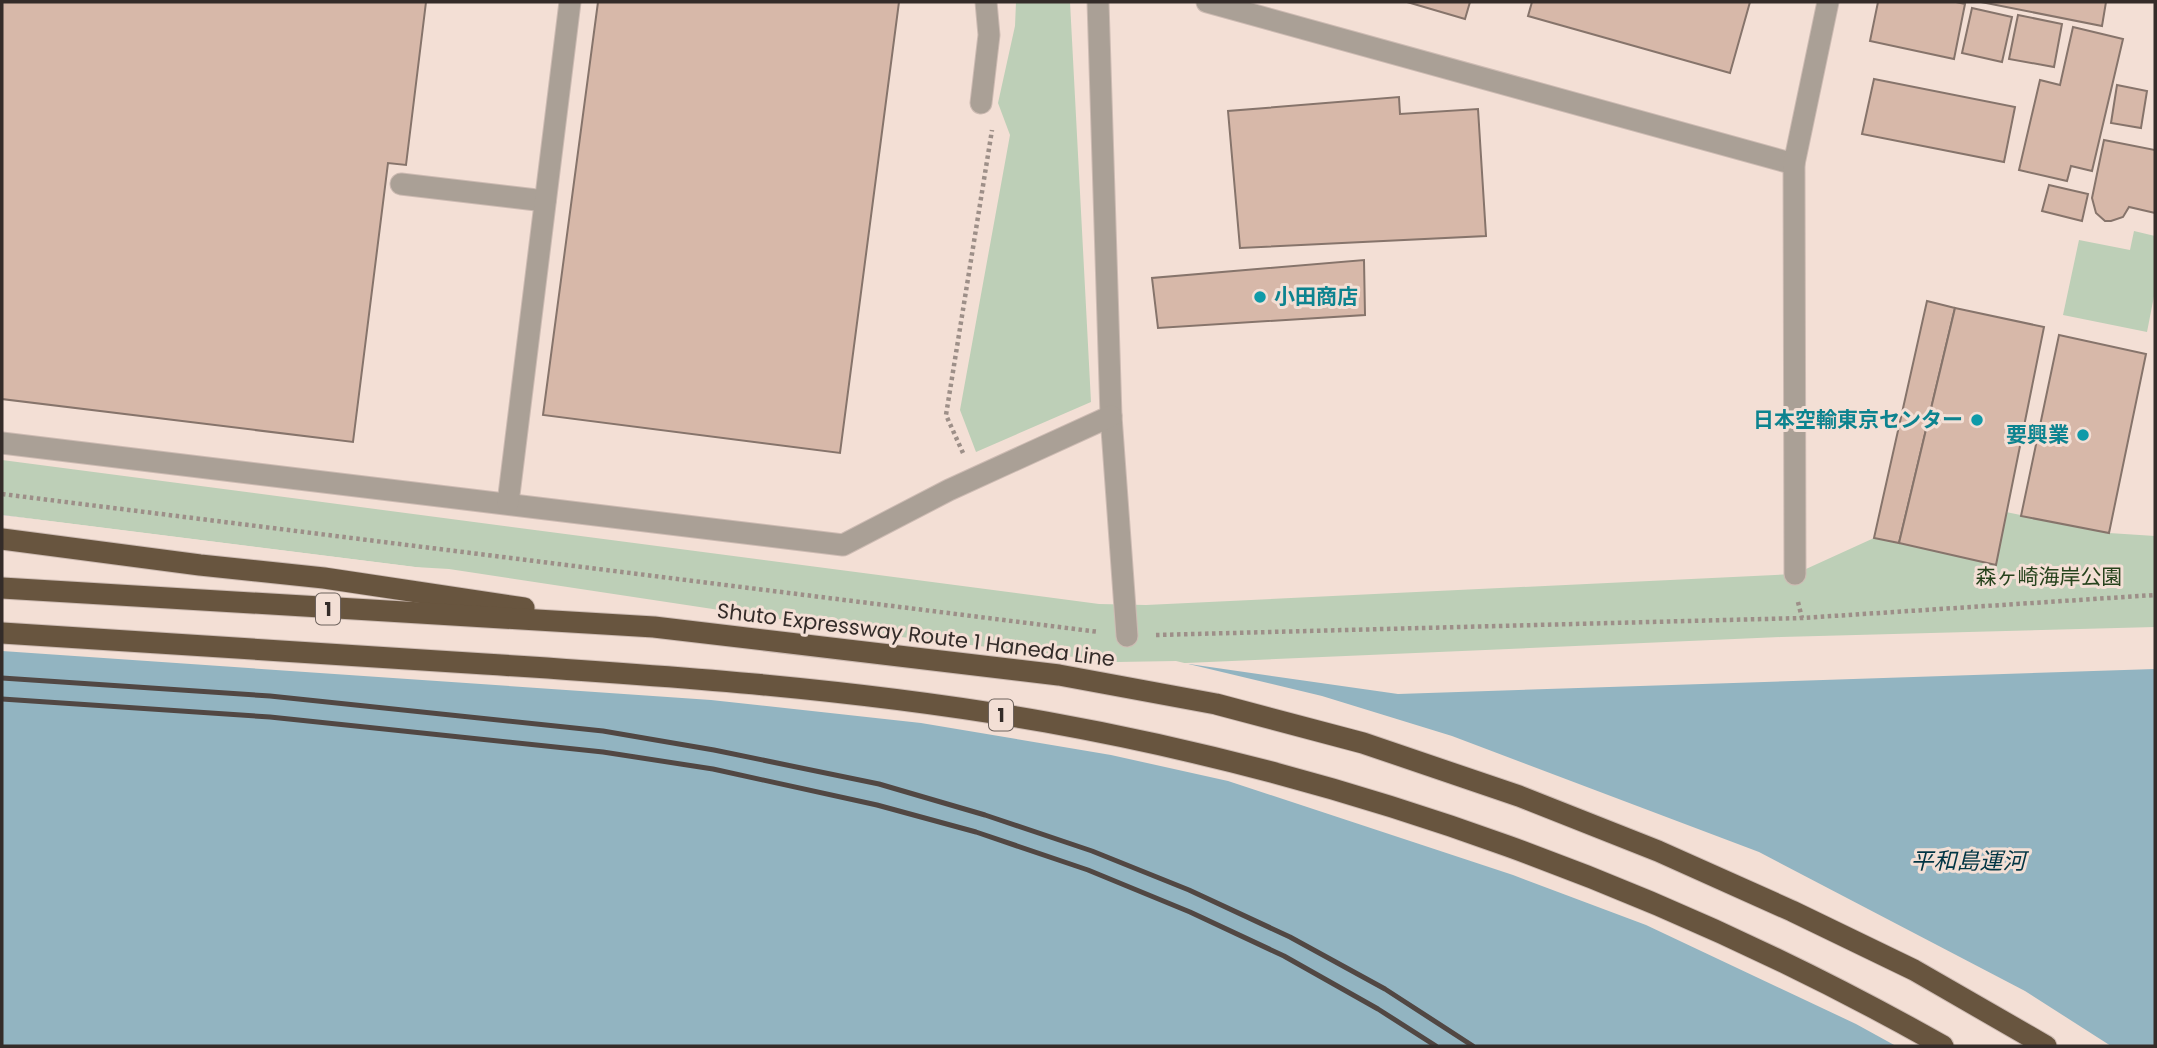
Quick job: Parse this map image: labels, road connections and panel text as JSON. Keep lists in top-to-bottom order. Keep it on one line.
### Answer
{"streets":{"highway":["1","Shuto Expressway Route 1 Haneda Line"]},"water":["平和島運河"],"parks":["森ヶ崎海岸公園"],"places":["小田商店","日本空輸東京センター","要興業"]}
